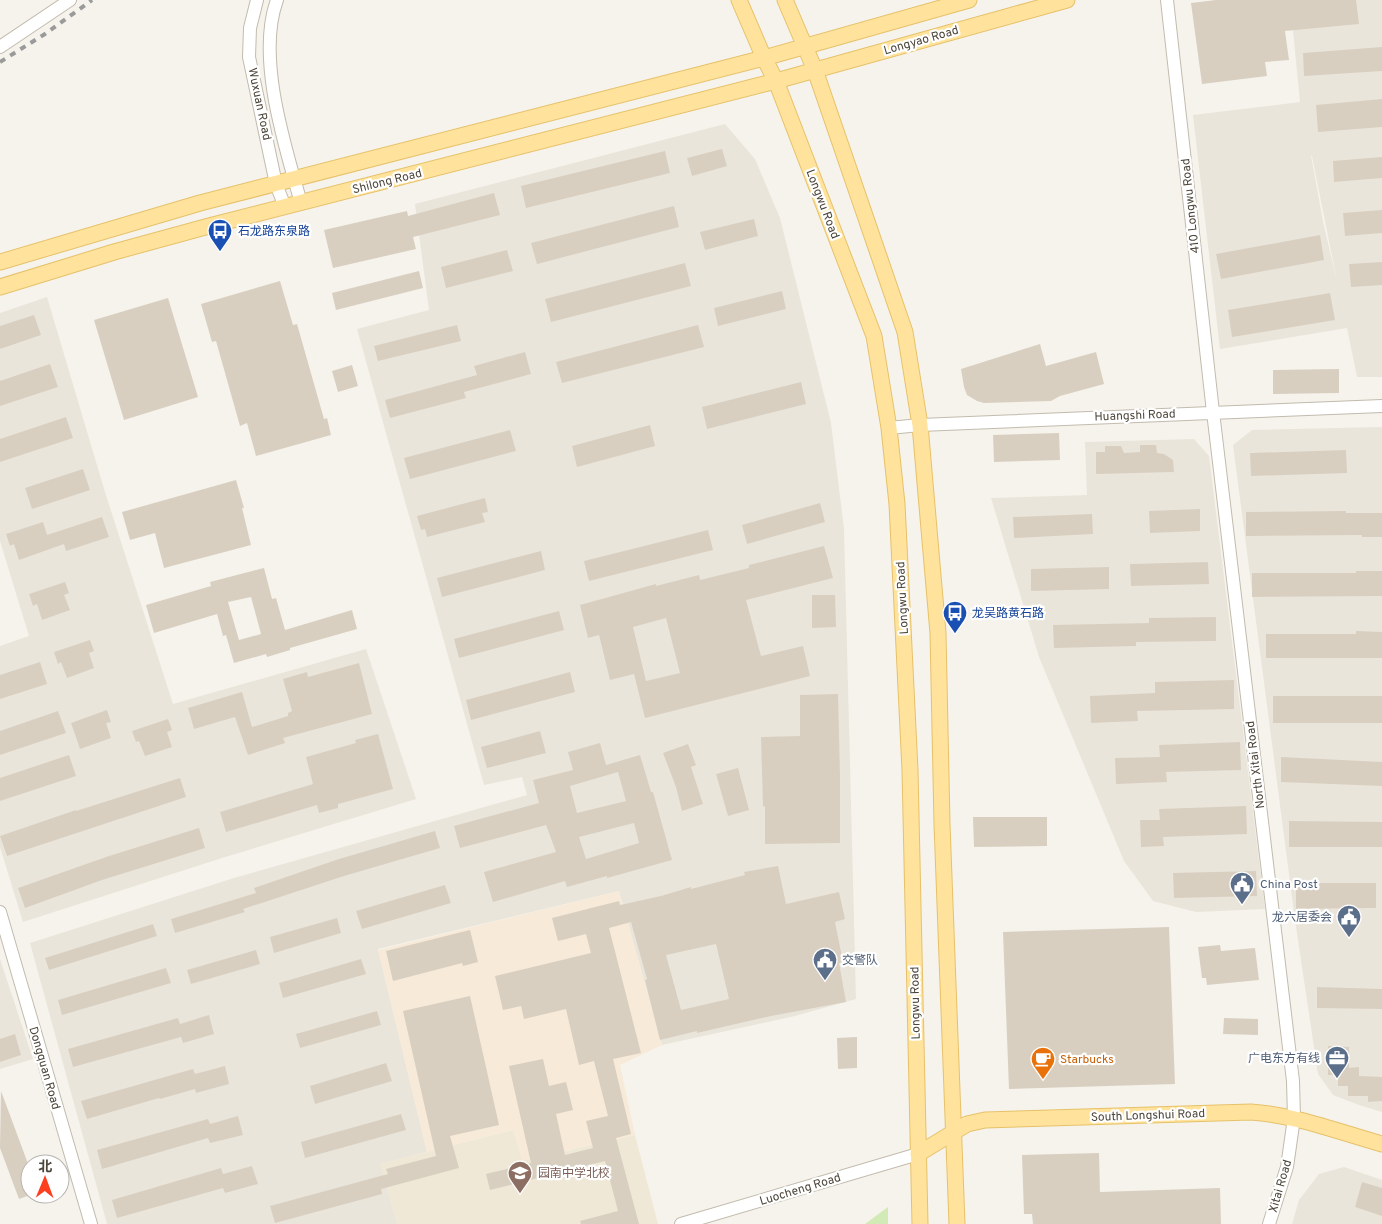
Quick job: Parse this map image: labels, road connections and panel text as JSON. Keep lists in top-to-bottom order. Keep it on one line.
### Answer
{"streets":{"main road":["Longyao Road","Shilong Road","Longwu Road","South Longshui Road"],"street":["Wuxuan Road","410 Longwu Road","Huangshi Road","North Xitai Road","Dongquan Road","Xitai Road","Luocheng Road"]},"crossings":[["Longyao Road","Shilong Road"],["Longyao Road","Longwu Road"],["Wuxuan Road","Shilong Road"],["Shilong Road","Longwu Road"],["Longwu Road","Huangshi Road"],["Longwu Road","South Longshui Road"],["Longwu Road","Luocheng Road"],["410 Longwu Road","Huangshi Road"],["410 Longwu Road","North Xitai Road"],["Huangshi Road","North Xitai Road"],["North Xitai Road","South Longshui Road"],["North Xitai Road","Xitai Road"],["South Longshui Road","Xitai Road"],["South Longshui Road","Luocheng Road"]],"places":{"bus stop":["石龙路东泉路","龙吴路黄石路"],"public building":["China Post","龙六居委会","交警队"],"office":["广电东方有线"],"cafe":["Starbucks"],"school or university":["园南中学北校"]},"north":"top"}
